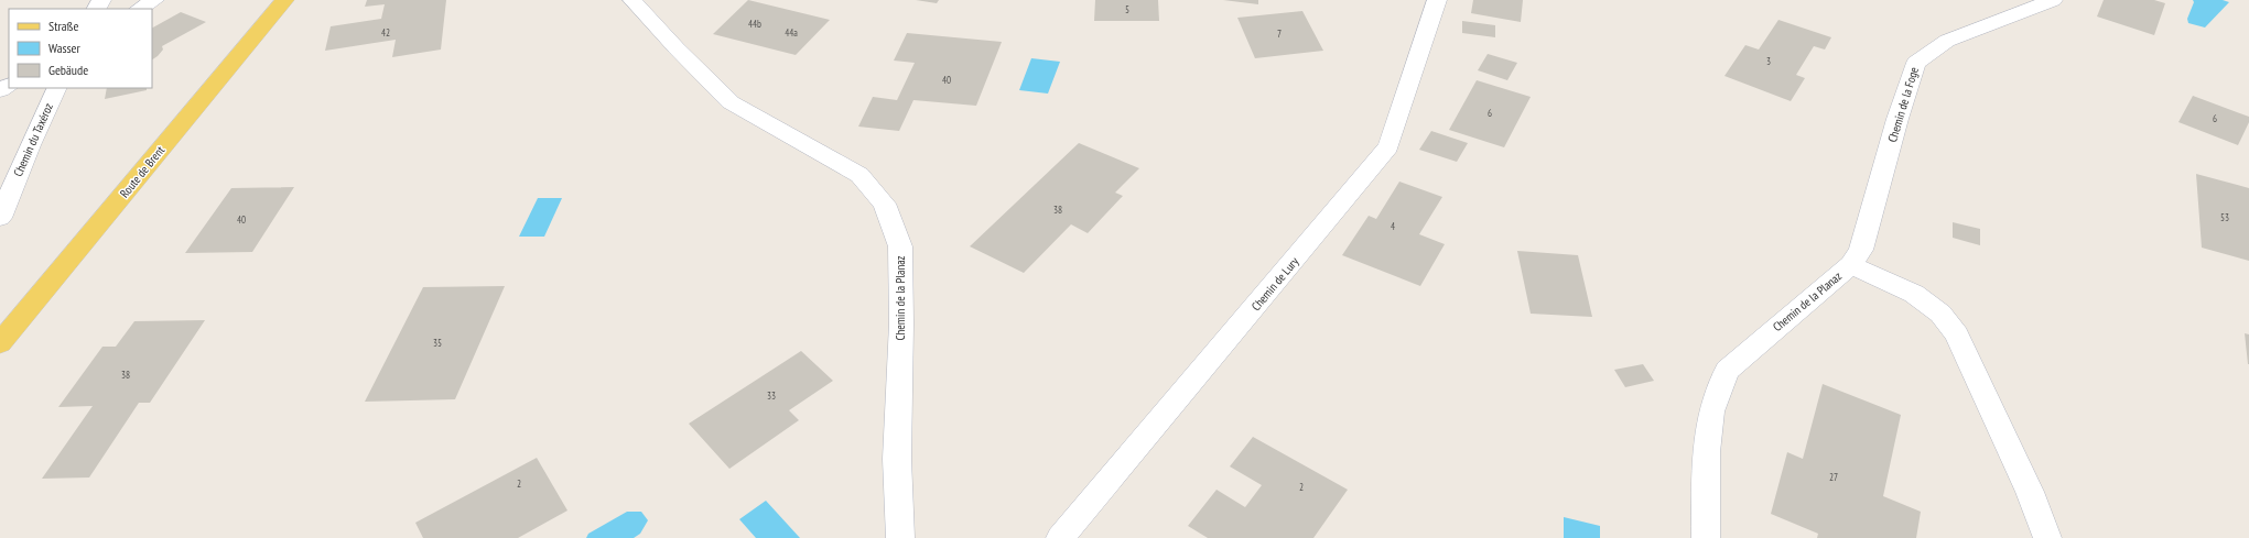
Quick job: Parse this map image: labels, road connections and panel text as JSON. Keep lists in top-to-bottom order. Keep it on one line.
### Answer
{"streets":{"main road":["Route de Brent"],"street":["Chemin de la Foge","Chemin du Taxéroz","Chemin de Lury","Chemin de la Planaz"]},"crossings":[["Chemin de la Foge","Chemin de la Planaz"]],"house_numbers":["5","44b","42","44a","7","3","40","6","6","38","53","40","4","35","38","33","27","2","2"],"legend":["Straße","Wasser","Gebäude"]}
